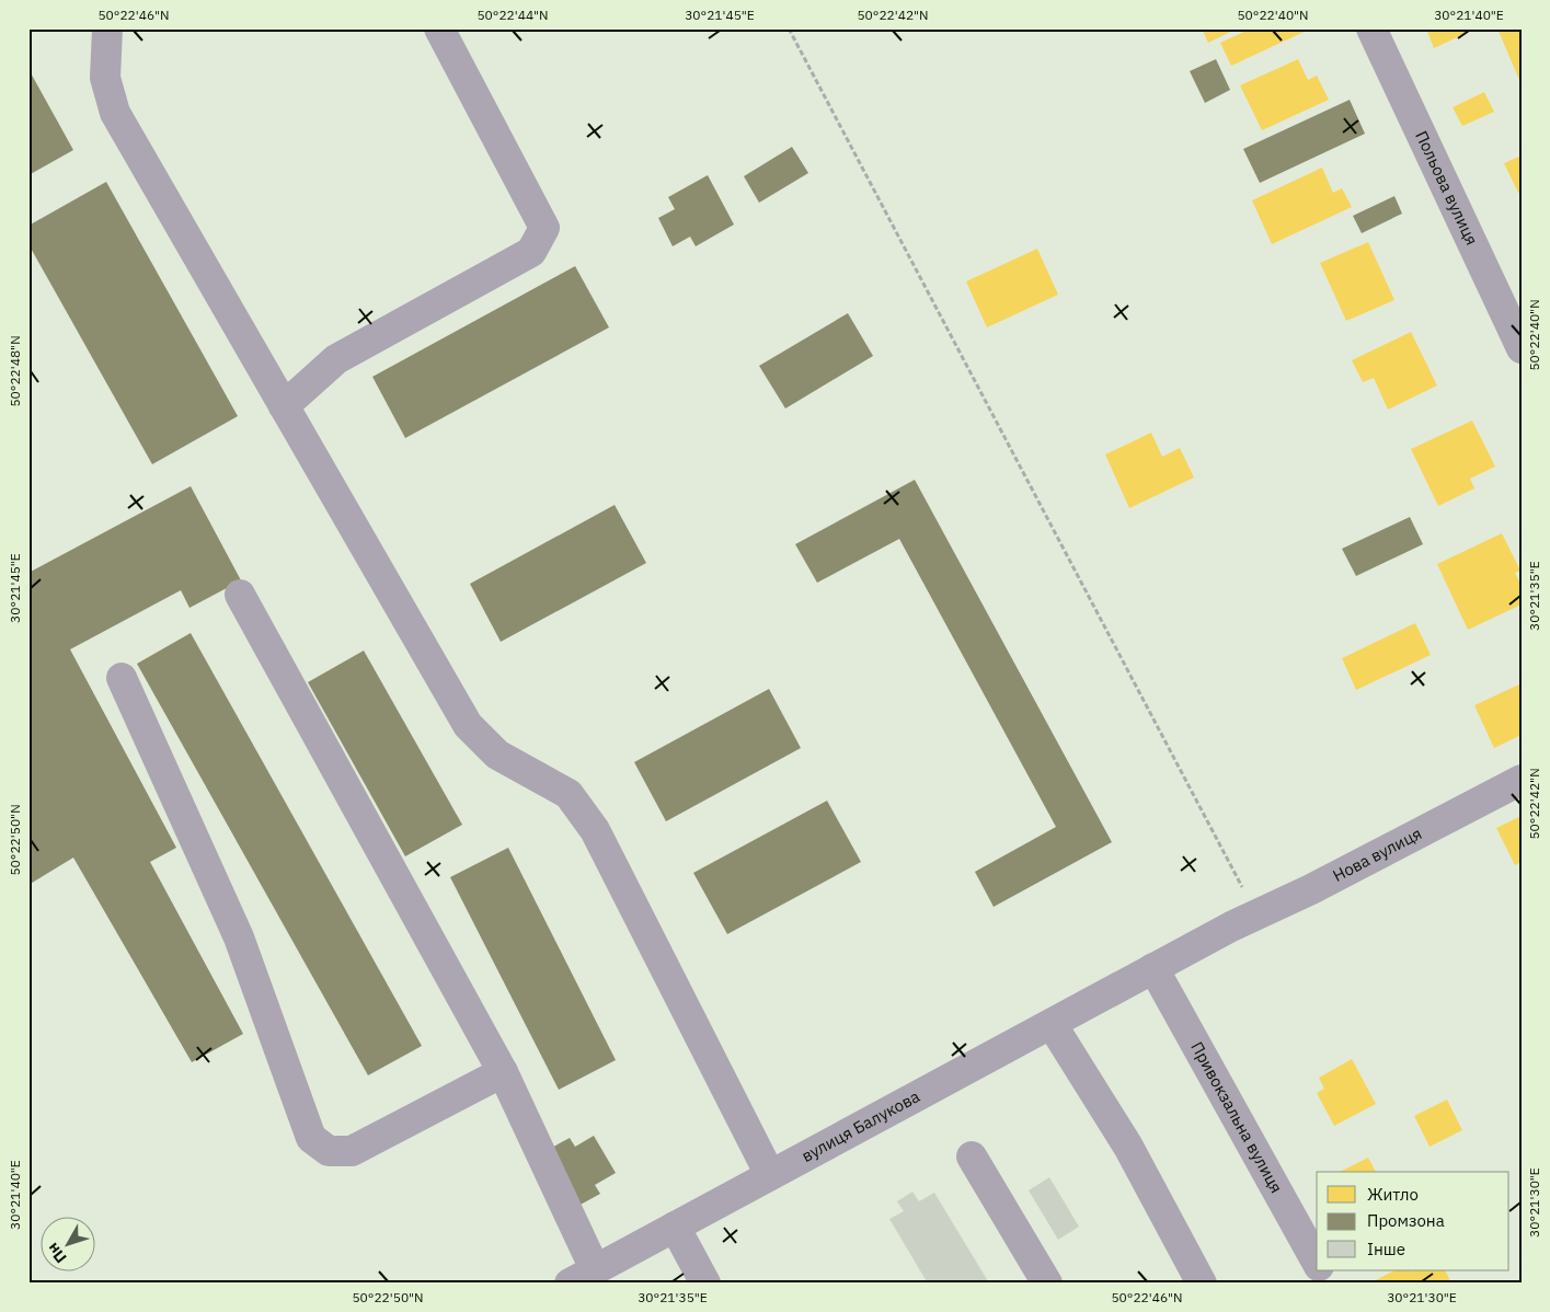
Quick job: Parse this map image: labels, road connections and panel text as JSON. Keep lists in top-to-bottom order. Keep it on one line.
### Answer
{"streets":{"street":["Польова вулиця","Нова вулиця","Привокзальна вулиця","вулиця Балукова"]},"crossings":[["Нова вулиця","Привокзальна вулиця"],["Нова вулиця","вулиця Балукова"],["Привокзальна вулиця","вулиця Балукова"]],"legend":["Житло","Промзона","Інше"],"north":"bottom left","coordinates":["50°22'46\"N","50°22'44\"N","30°21'45\"E","50°22'42\"N","50°22'40\"N","30°21'40\"E","50°22'48\"N","30°21'35\"E","50°22'50\"N","30°21'30\"E"]}
